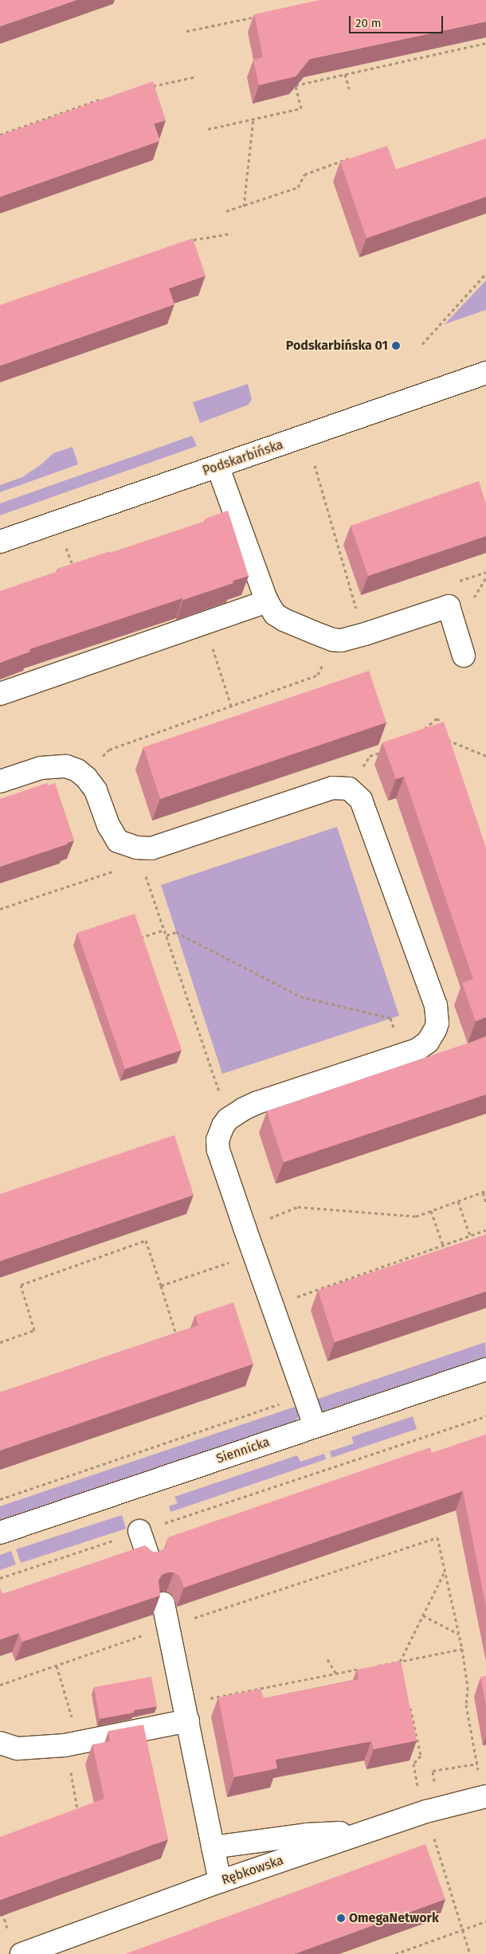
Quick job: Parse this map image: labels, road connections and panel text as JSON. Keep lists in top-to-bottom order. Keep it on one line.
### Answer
{"streets":{"street":["Podskarbińska","Siennicka","Rębkowska"]},"places":["Podskarbińska 01","OmegaNetwork"],"scale_bar":"20 m"}
